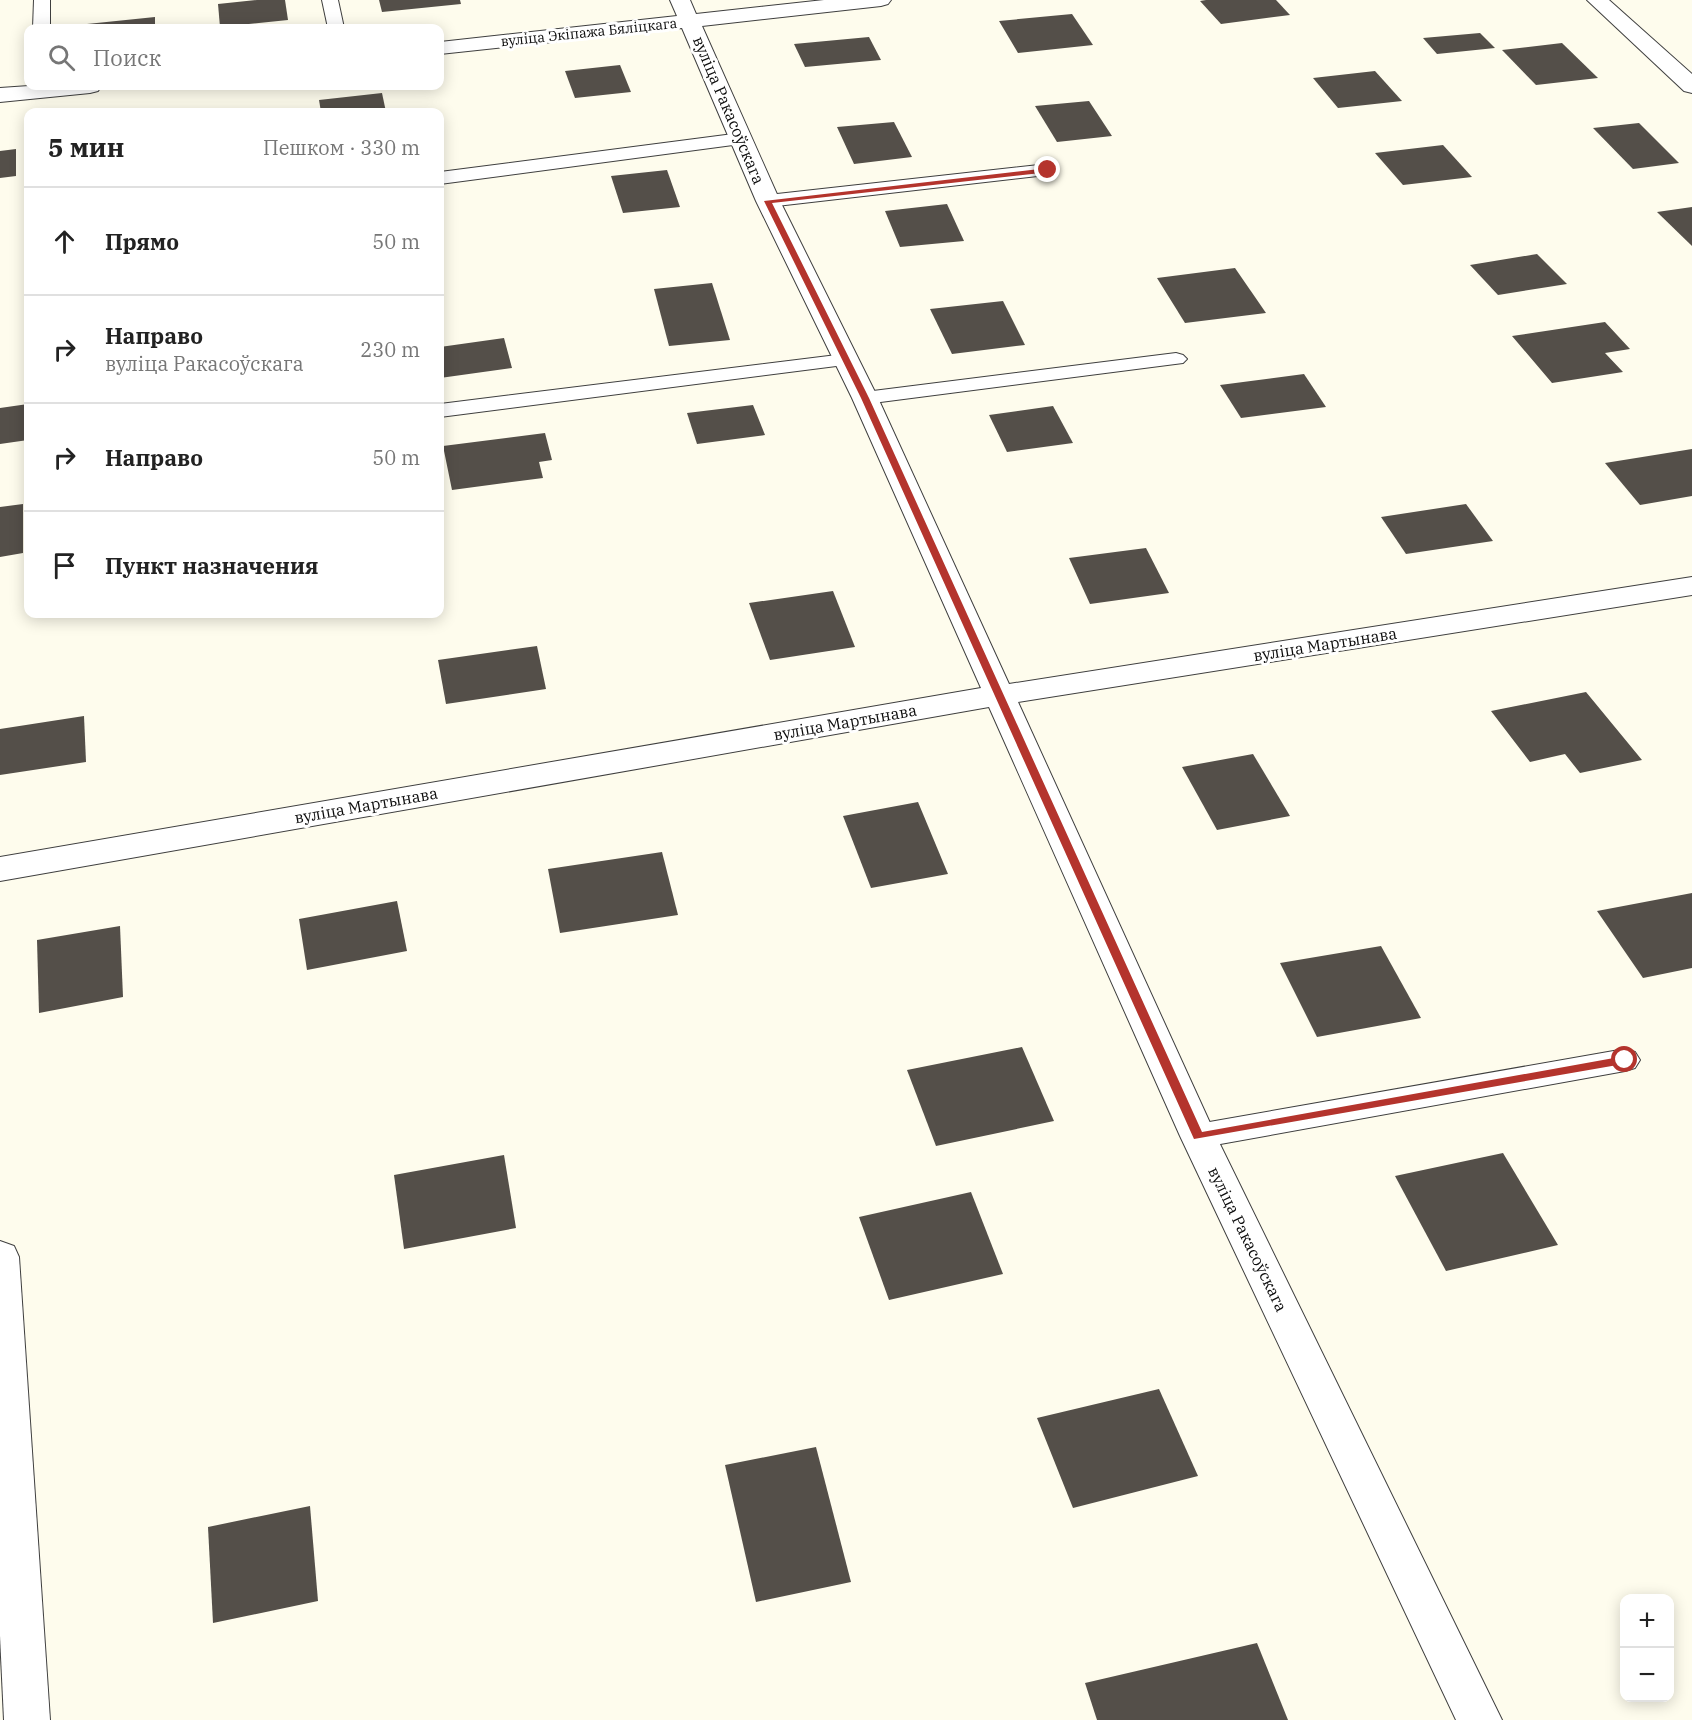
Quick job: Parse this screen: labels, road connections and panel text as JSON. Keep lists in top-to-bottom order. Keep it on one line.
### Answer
{"streets":{"street":["вуліца Экіпажа Бяліцкага","вуліца Ракасоўскага","вуліца Мартынава"]},"crossings":[["вуліца Экіпажа Бяліцкага","вуліца Ракасоўскага"],["вуліца Ракасоўскага","вуліца Мартынава"]],"page":{"search":"Поиск","heading":["5 мин","Пешком · 330 m"],"list":[["Прямо","50 m"],["Направо","вуліца Ракасоўскага","230 m"],["Направо","50 m"],"Пункт назначения"],"map_buttons":["+","−"]}}
